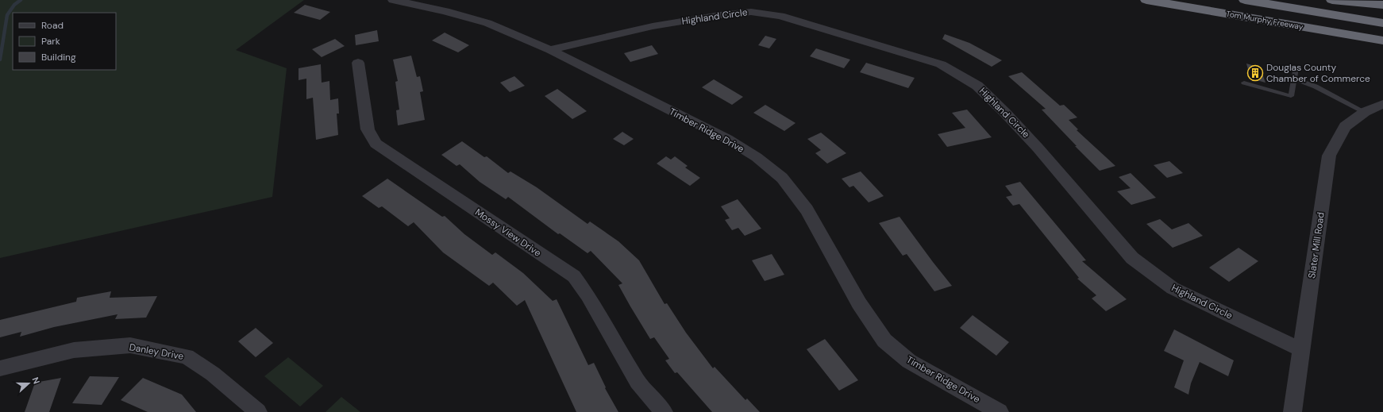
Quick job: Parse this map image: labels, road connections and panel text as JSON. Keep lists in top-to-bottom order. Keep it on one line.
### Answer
{"streets":{"highway":["Tom Murphy Freeway"],"street":["Highland Circle","Timber Ridge Drive","Mossy View Drive","Slater Mill Road","Danley Drive"]},"crossings":[["Highland Circle","Timber Ridge Drive"],["Highland Circle","Slater Mill Road"]],"places":{"building":["Douglas County Chamber of Commerce"]},"legend":["Road","Park","Building"],"north":"right"}
